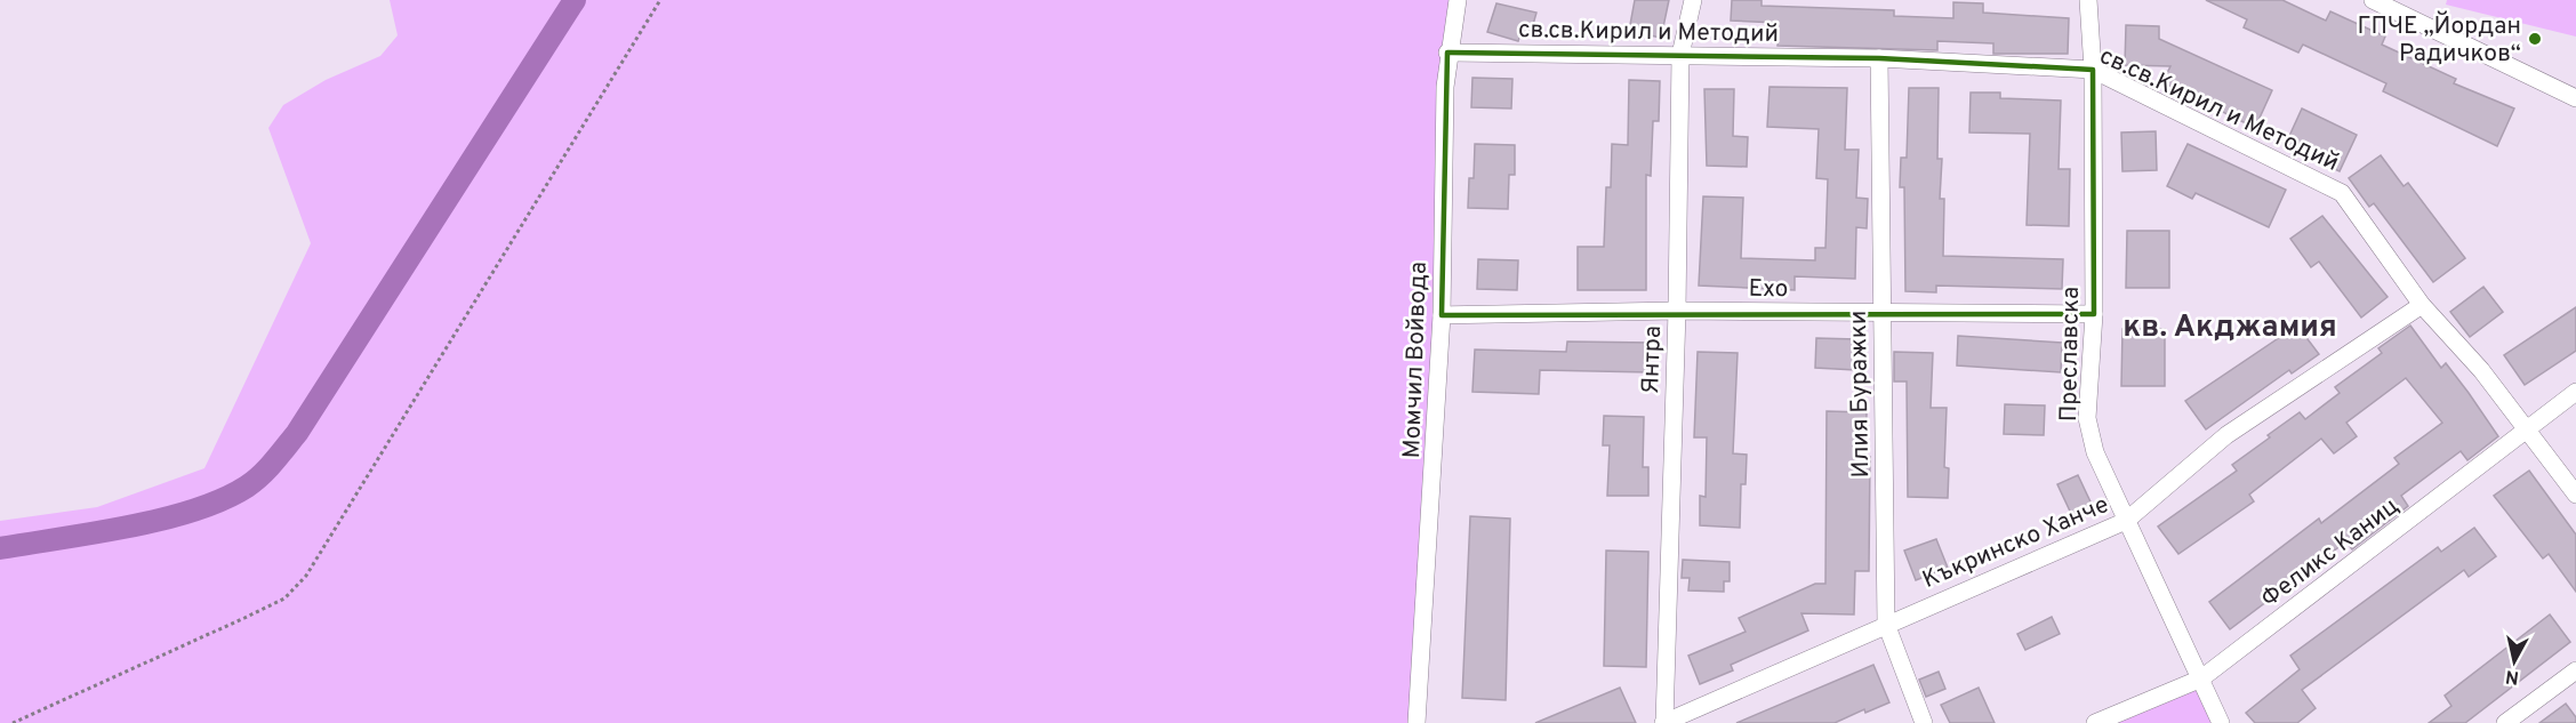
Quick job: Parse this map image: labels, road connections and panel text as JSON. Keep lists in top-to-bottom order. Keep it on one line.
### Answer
{"streets":{"street":["св.св.Кирил и Методий","Ехо","Преславска","Момчил Войвода","Янтра","Илия Буражки","Къкринско Ханче","Феликс Каниц"]},"crossings":[["св.св.Кирил и Методий","Преславска"],["св.св.Кирил и Методий","Момчил Войвода"],["св.св.Кирил и Методий","Янтра"],["св.св.Кирил и Методий","Илия Буражки"],["св.св.Кирил и Методий","Къкринско Ханче"],["св.св.Кирил и Методий","Феликс Каниц"],["Ехо","Преславска"],["Ехо","Момчил Войвода"],["Ехо","Янтра"],["Ехо","Илия Буражки"],["Преславска","Къкринско Ханче"],["Преславска","Феликс Каниц"],["Янтра","Къкринско Ханче"],["Илия Буражки","Къкринско Ханче"]],"districts":["кв. Акджамия"],"places":["ГПЧЕ „Йордан Радичков“"],"north":"bottom"}
